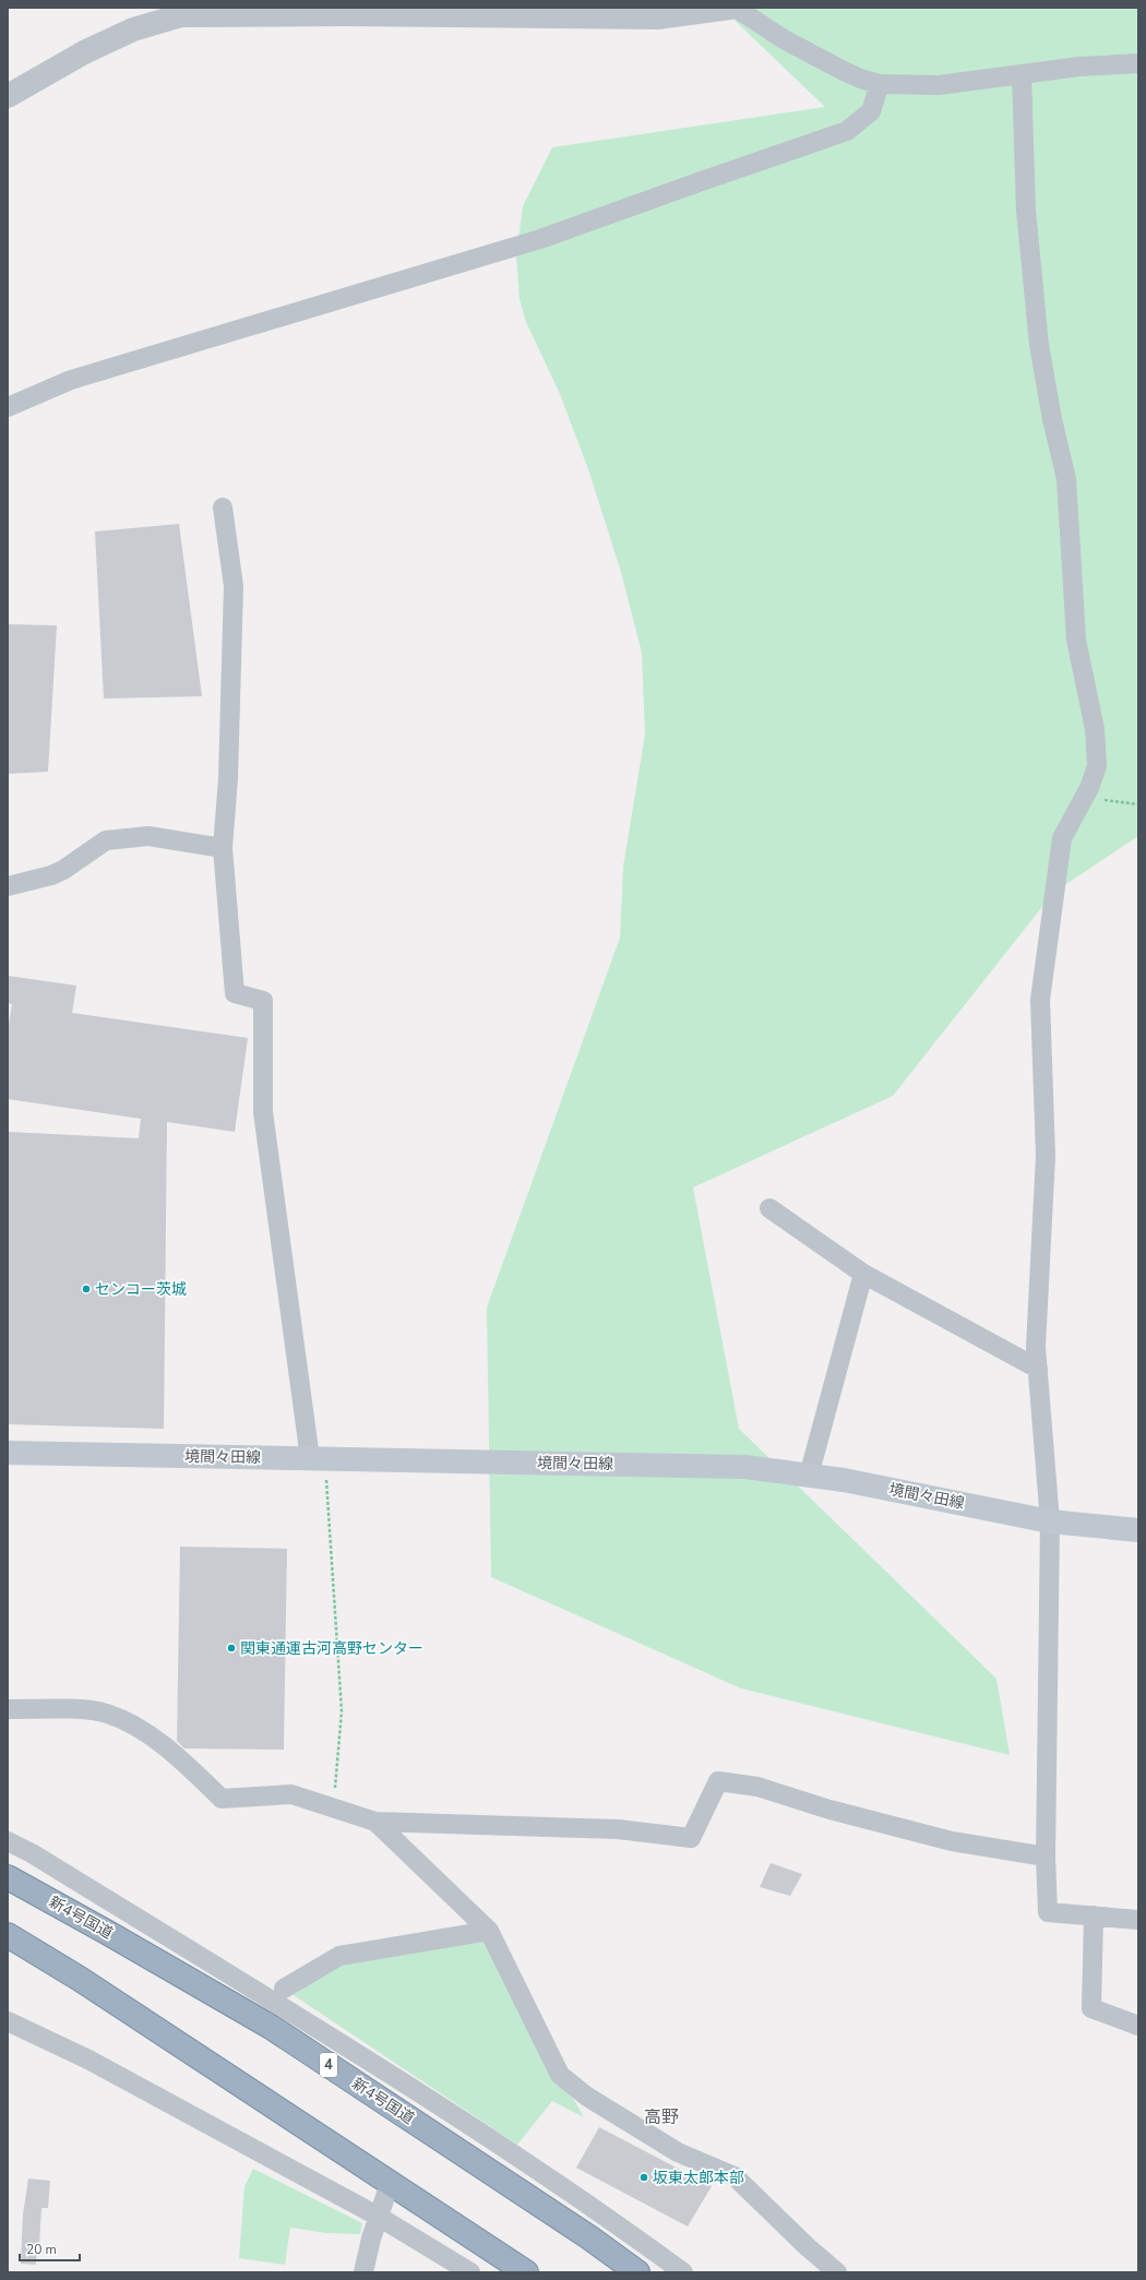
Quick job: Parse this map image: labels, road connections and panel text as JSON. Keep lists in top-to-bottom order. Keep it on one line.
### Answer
{"streets":{"highway":["新4号国道","4"],"main road":["境間々田線"]},"districts":["高野"],"places":["センコー茨城","関東通運古河高野センター","坂東太郎本部"],"scale_bar":"20 m"}
